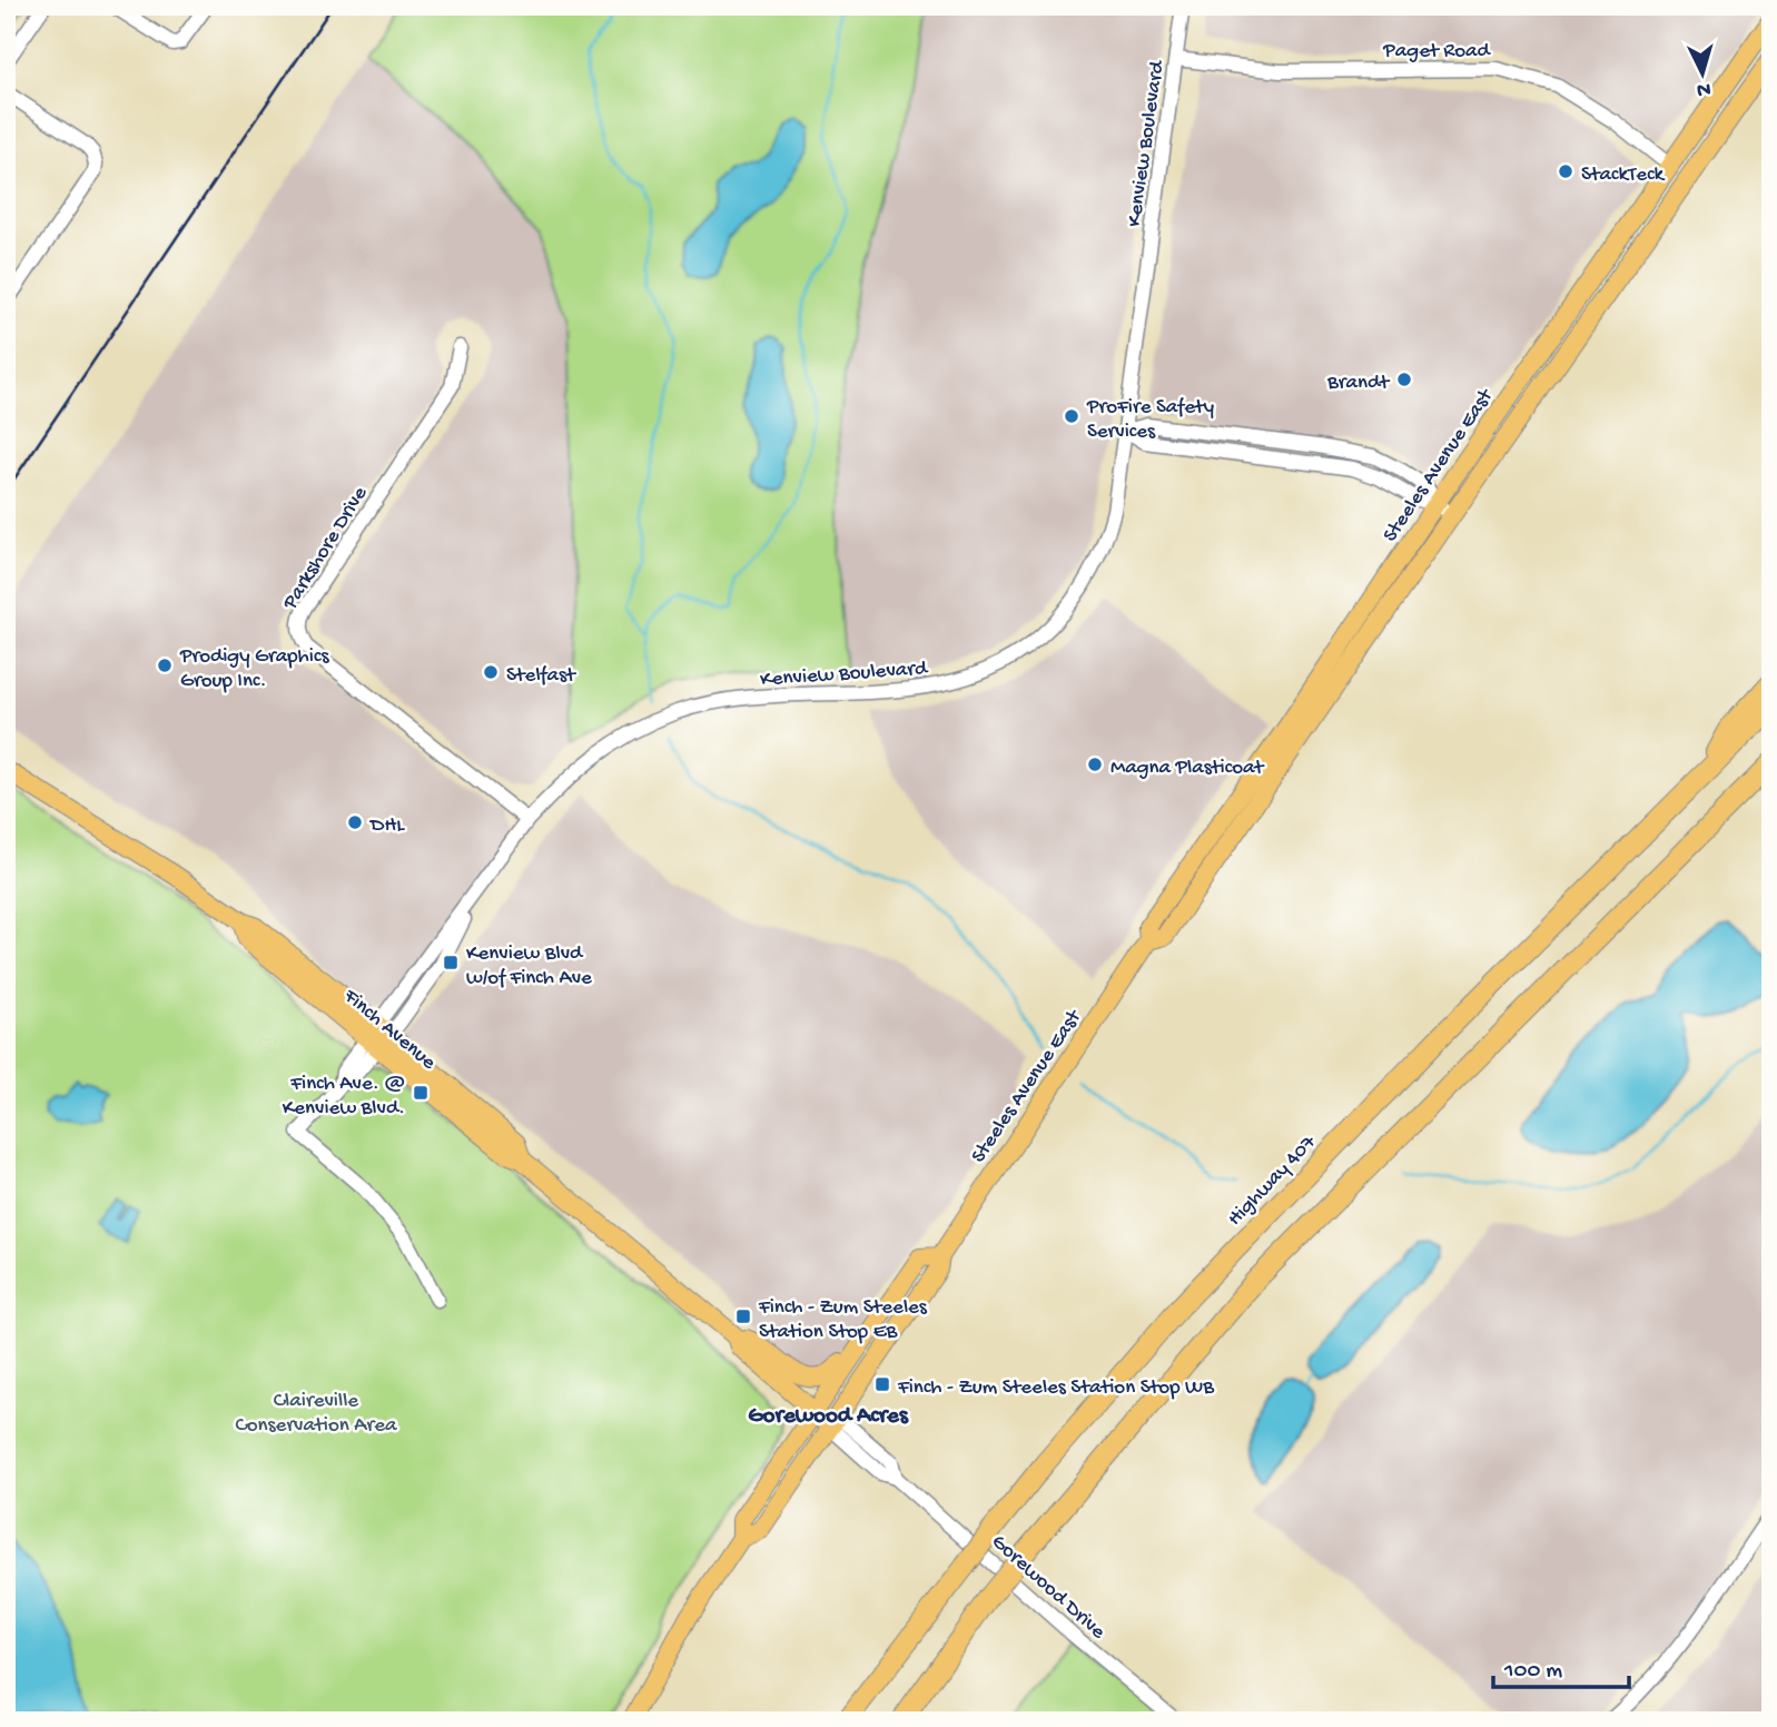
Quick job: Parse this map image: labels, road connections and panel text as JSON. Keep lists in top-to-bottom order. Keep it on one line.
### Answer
{"streets":{"highway":["Highway 407"],"main road":["Steeles Avenue East","Finch Avenue"],"street":["Paget Road","Kenview Boulevard","Parkshore Drive","Gorewood Drive"]},"crossings":[["Paget Road","Kenview Boulevard"],["Paget Road","Steeles Avenue East"],["Kenview Boulevard","Parkshore Drive"],["Kenview Boulevard","Finch Avenue"],["Steeles Avenue East","Finch Avenue"],["Steeles Avenue East","Gorewood Drive"],["Finch Avenue","Gorewood Drive"]],"districts":["Gorewood Acres"],"parks":["Claireville Conservation Area"],"places":{"other":["StackTeck","Brandt","ProFire Safety Services","Prodigy Graphics Group Inc.","Stelfast","Magna Plasticoat","DHL"],"transit":["Kenview Blvd w/of Finch Ave","Finch Ave. @ Kenview Blvd.","Finch - Zum Steeles Station Stop EB","Finch - Zum Steeles Station Stop WB"]},"scale_bar":"100 m","north":"bottom"}
